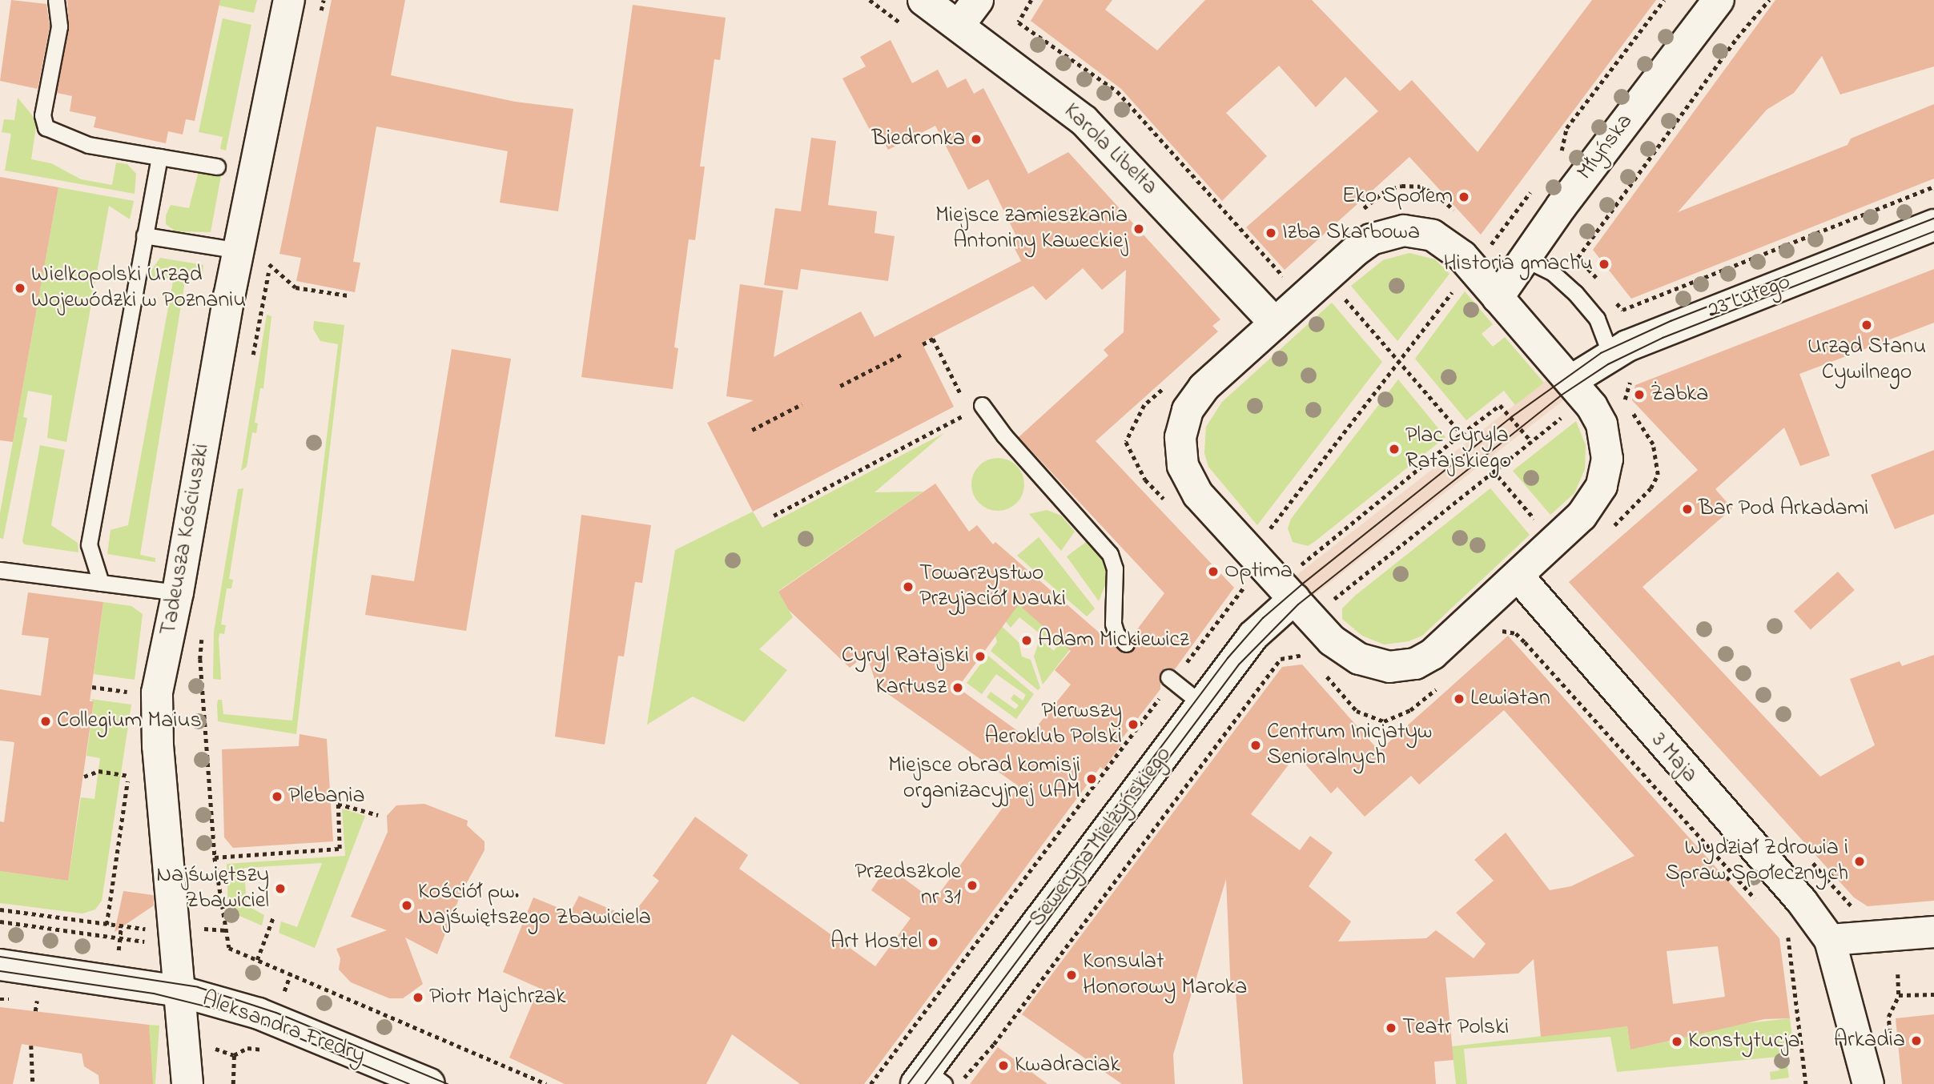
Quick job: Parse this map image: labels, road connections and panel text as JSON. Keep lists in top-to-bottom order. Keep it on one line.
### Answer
{"streets":{"street":["Młyńska","Karola Libelta","23 Lutego","Tadeusza Kościuszki","3 Maja","Seweryna Mielżyńskiego","Aleksandra Fredry"]},"crossings":[["Tadeusza Kościuszki","Aleksandra Fredry"]],"places":["Biedronka","Eko Społem","Miejsce zamieszkania Antoniny Kaweckiej","Izba Skarbowa","Historia gmachu","Wielkopolski Urząd Wojewódzki w Poznaniu","Urząd Stanu Cywilnego","Żabka","Plac Cyryla Ratajskiego","Bar Pod Arkadami","Optima","Towarzystwo Przyjaciół Nauki","Adam Mickiewicz","Cyryl Ratajski","Kartusz","Lewiatan","Collegium Maius","Pierwszy Aeroklub Polski","Centrum Inicjatyw Senioralnych","Miejsce obrad komisji organizacyjnej UAM","Plebania","Wydział Zdrowia i Spraw Społecznych","Przedszkole nr 31","Najświętszy Zbawiciel","Kościół pw. Najświętszego Zbawiciela","Art Hostel","Konsulat Honorowy Maroka","Piotr Majchrzak","Teatr Polski","Arkadia","Konstytucja","Kwadraciak"]}
